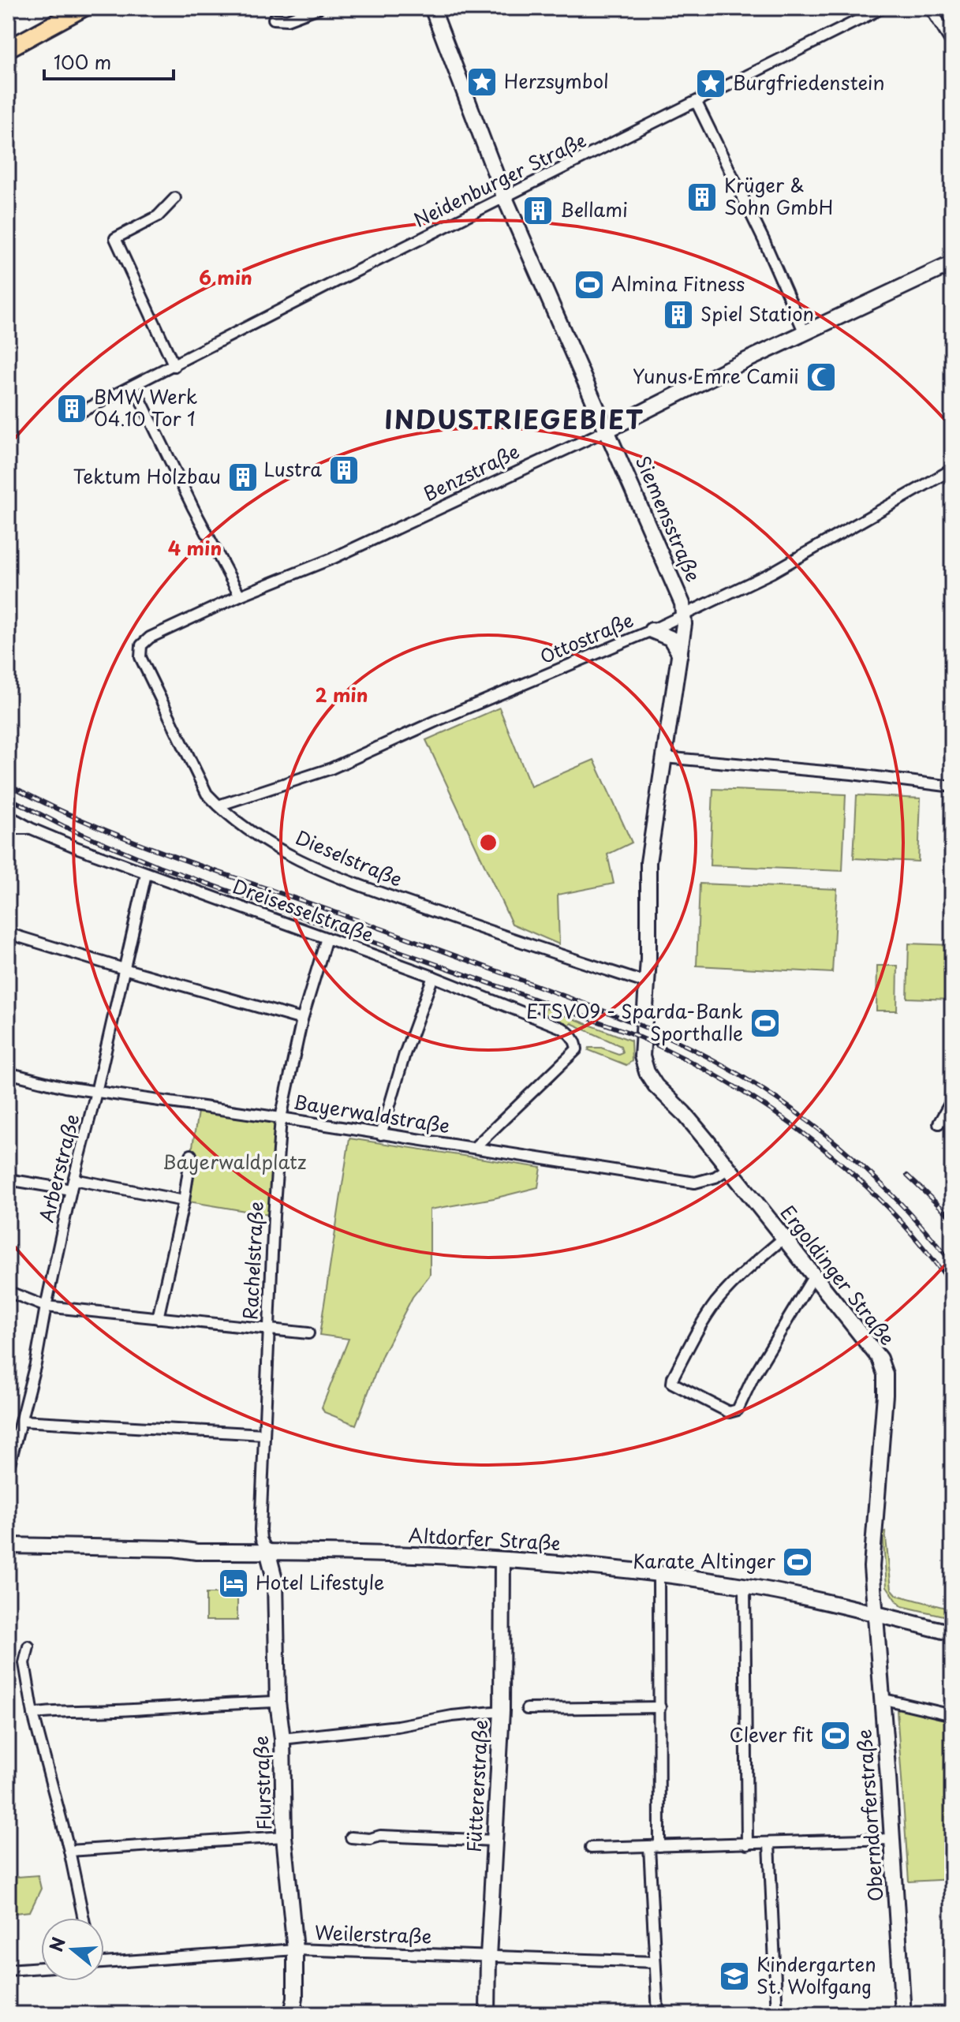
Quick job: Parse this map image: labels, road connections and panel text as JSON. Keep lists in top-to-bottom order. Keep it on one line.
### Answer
{"streets":{"main road":["Benzstraße","Siemensstraße","Ergoldinger Straße","Altdorfer Straße","Flurstraße","Füttererstraße","Oberndorferstraße"],"street":["Neidenburger Straße","Ottostraße","Dieselstraße","Dreisesselstraße","Bayerwaldstraße","Arberstraße","Rachelstraße","Weilerstraße"]},"crossings":[["Neidenburger Straße","Siemensstraße"],["Benzstraße","Siemensstraße"],["Benzstraße","Dieselstraße"],["Siemensstraße","Ottostraße"],["Siemensstraße","Dieselstraße"],["Siemensstraße","Ergoldinger Straße"],["Ottostraße","Dieselstraße"],["Dreisesselstraße","Bayerwaldstraße"],["Dreisesselstraße","Arberstraße"],["Dreisesselstraße","Rachelstraße"],["Bayerwaldstraße","Arberstraße"],["Bayerwaldstraße","Rachelstraße"],["Bayerwaldstraße","Ergoldinger Straße"],["Rachelstraße","Altdorfer Straße"],["Rachelstraße","Flurstraße"],["Ergoldinger Straße","Altdorfer Straße"],["Ergoldinger Straße","Oberndorferstraße"],["Altdorfer Straße","Flurstraße"],["Altdorfer Straße","Füttererstraße"],["Altdorfer Straße","Oberndorferstraße"],["Flurstraße","Weilerstraße"],["Füttererstraße","Weilerstraße"]],"districts":["INDUSTRIEGEBIET"],"parks":["Bayerwaldplatz"],"places":{"place":["Herzsymbol","Burgfriedenstein"],"building":["Krüger & Sohn GmbH","Bellami","Spiel Station","BMW Werk 04.10 Tor 1","Lustra","Tektum Holzbau"],"sports":["Almina Fitness","ETSV09 - Sparda-Bank Sporthalle","Karate Altinger","Clever fit"],"mosque":["Yunus Emre Camii"],"hotel":["Hotel Lifestyle"],"school or university":["Kindergarten St. Wolfgang"]},"scale_bar":"100 m","north":"left","rings":["6 min","4 min","2 min"]}
